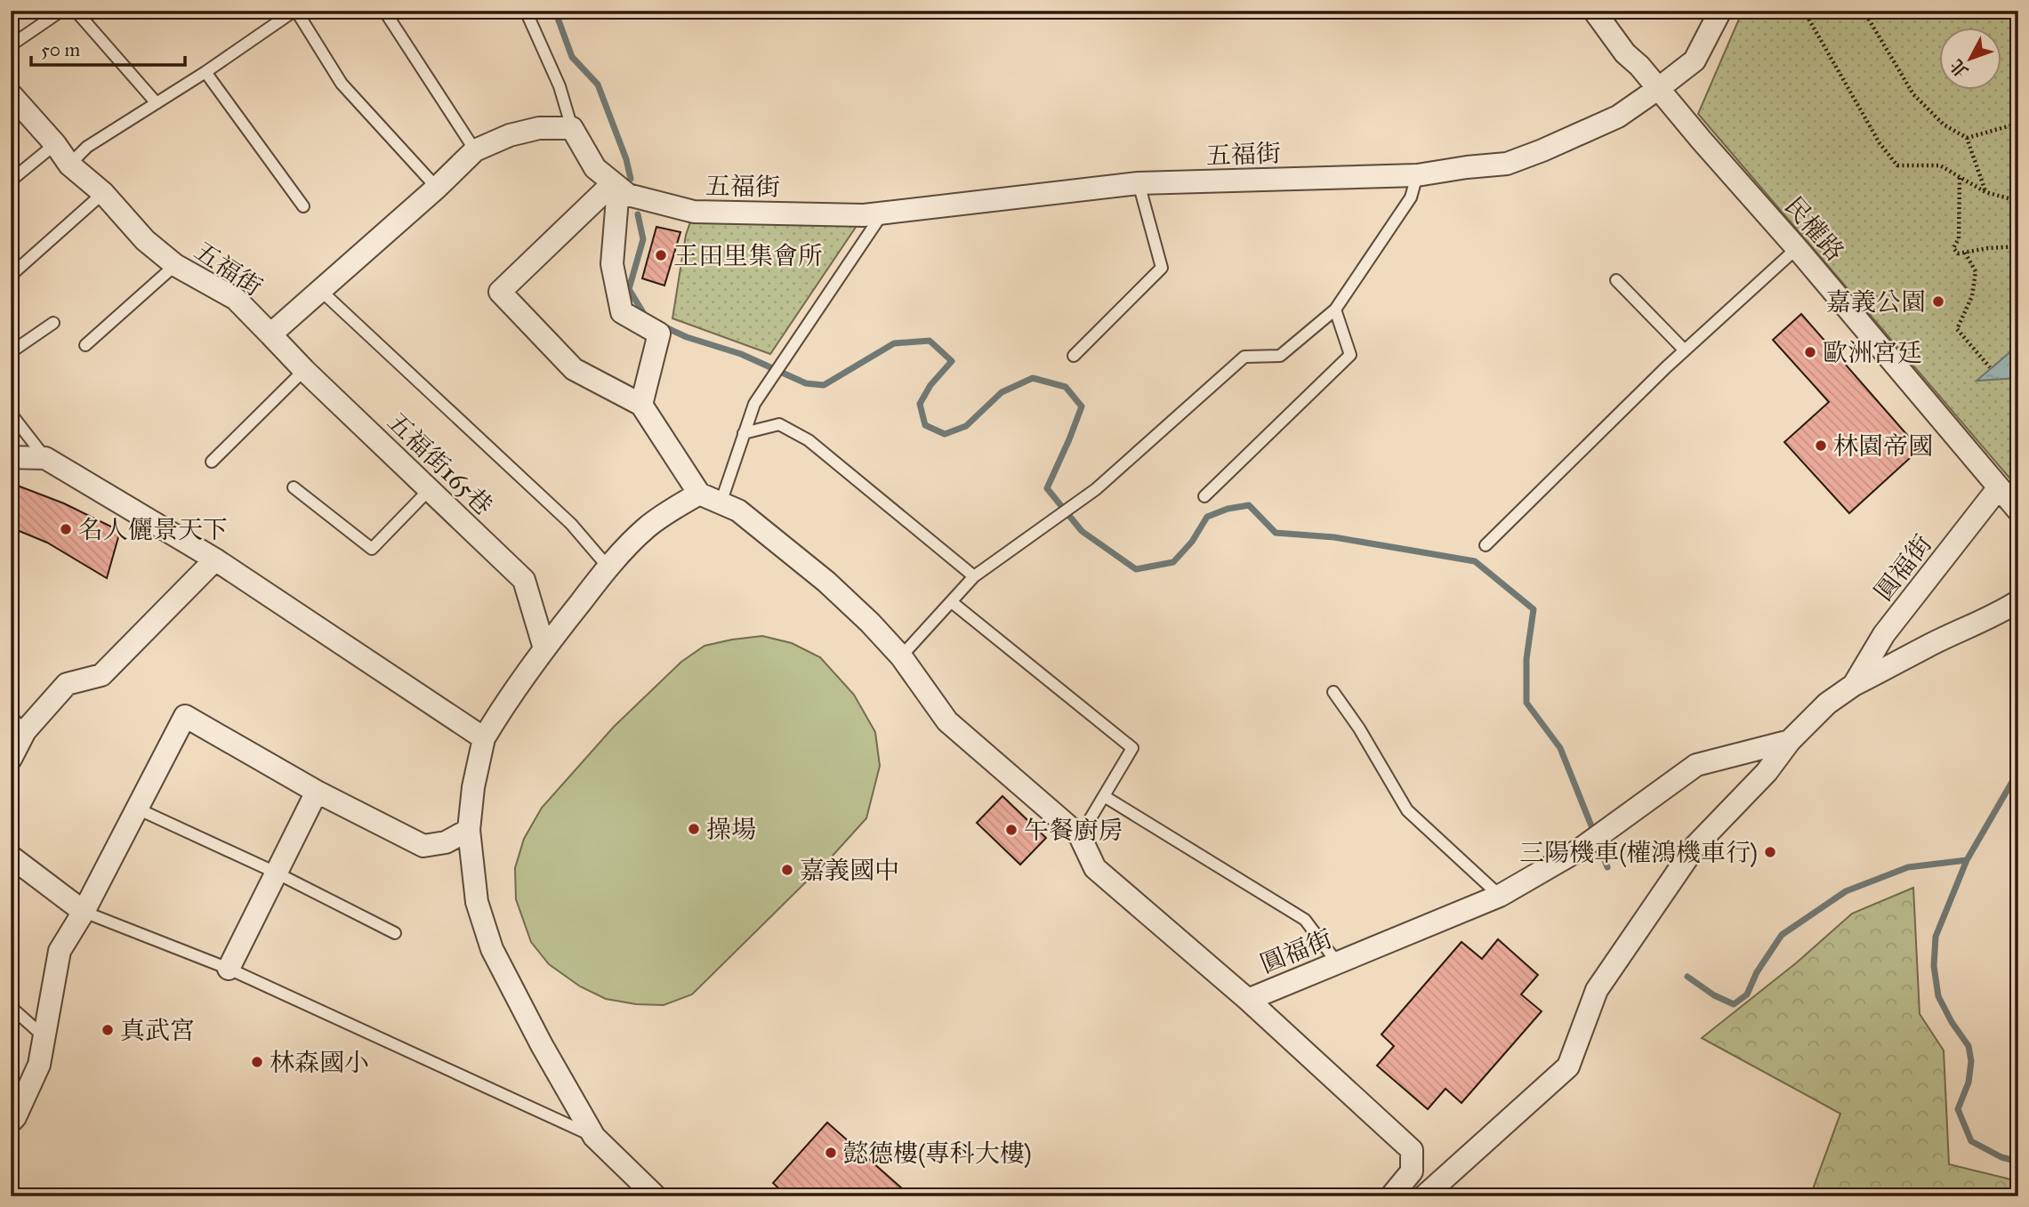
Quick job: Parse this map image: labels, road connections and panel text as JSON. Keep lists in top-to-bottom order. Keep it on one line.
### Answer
{"streets":{"street":["五福街","民權路","五福街165巷","圓福街"]},"crossings":[["五福街","民權路"],["五福街","五福街165巷"],["民權路","圓福街"]],"places":["王田里集會所","嘉義公園","歐洲宮廷","林園帝國","名人儷景天下","操場","午餐廚房","三陽機車(權鴻機車行)","嘉義國中","真武宮","林森國小","懿德樓(專科大樓)"],"scale_bar":"50 m","north":"bottom left"}
